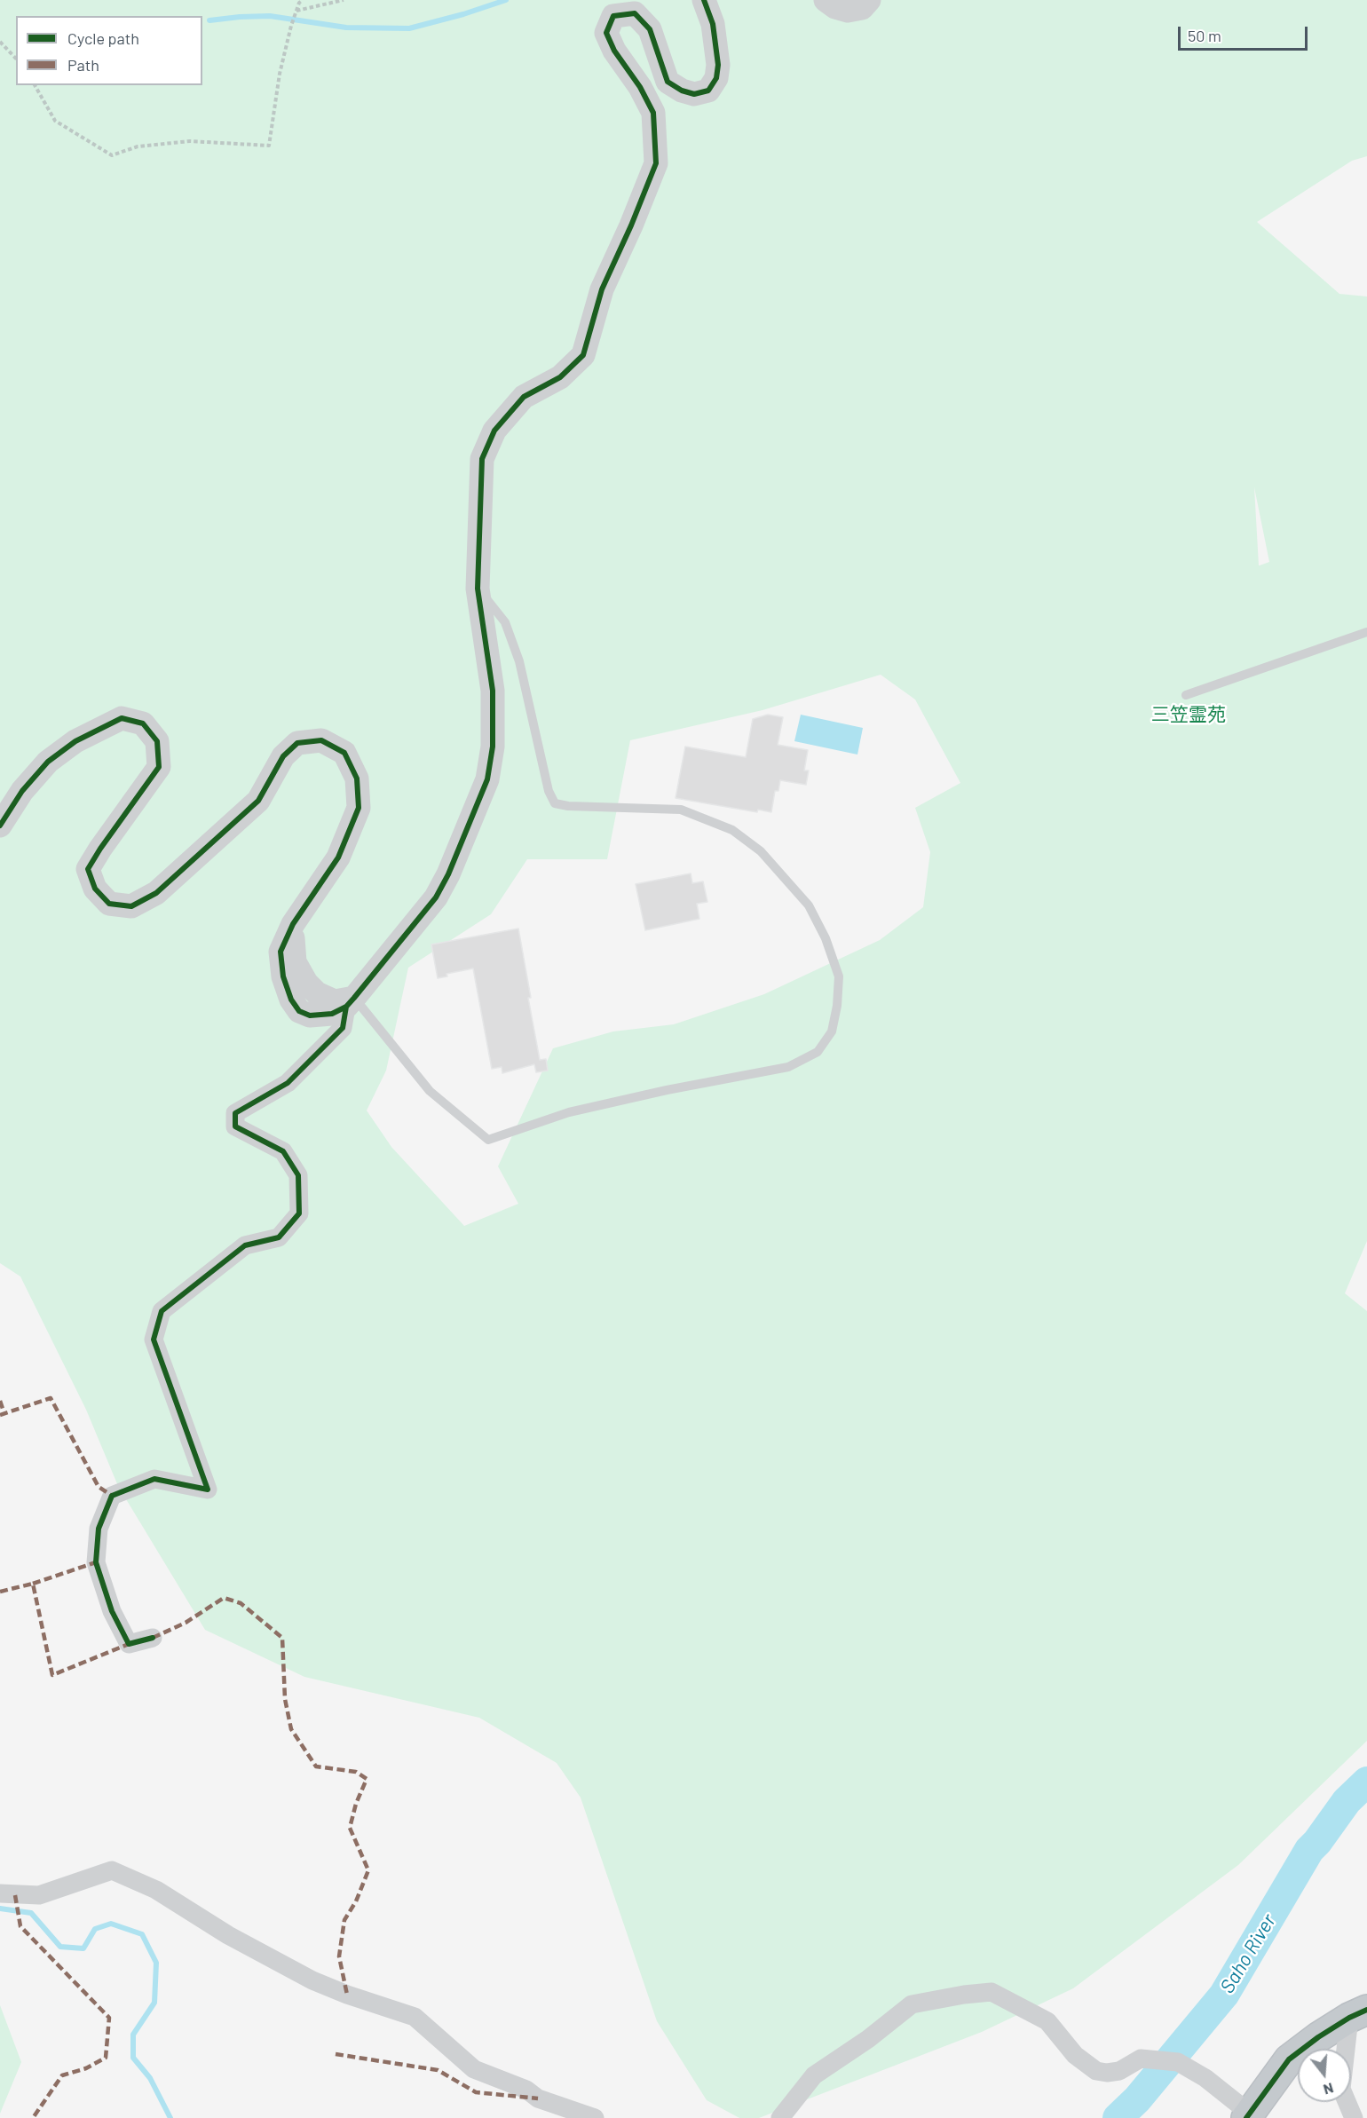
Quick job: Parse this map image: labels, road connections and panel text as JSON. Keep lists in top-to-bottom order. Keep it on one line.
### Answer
{"water":["Saho River"],"parks":["三笠霊苑"],"legend":["Cycle path","Path"],"scale_bar":"50 m","north":"bottom"}
